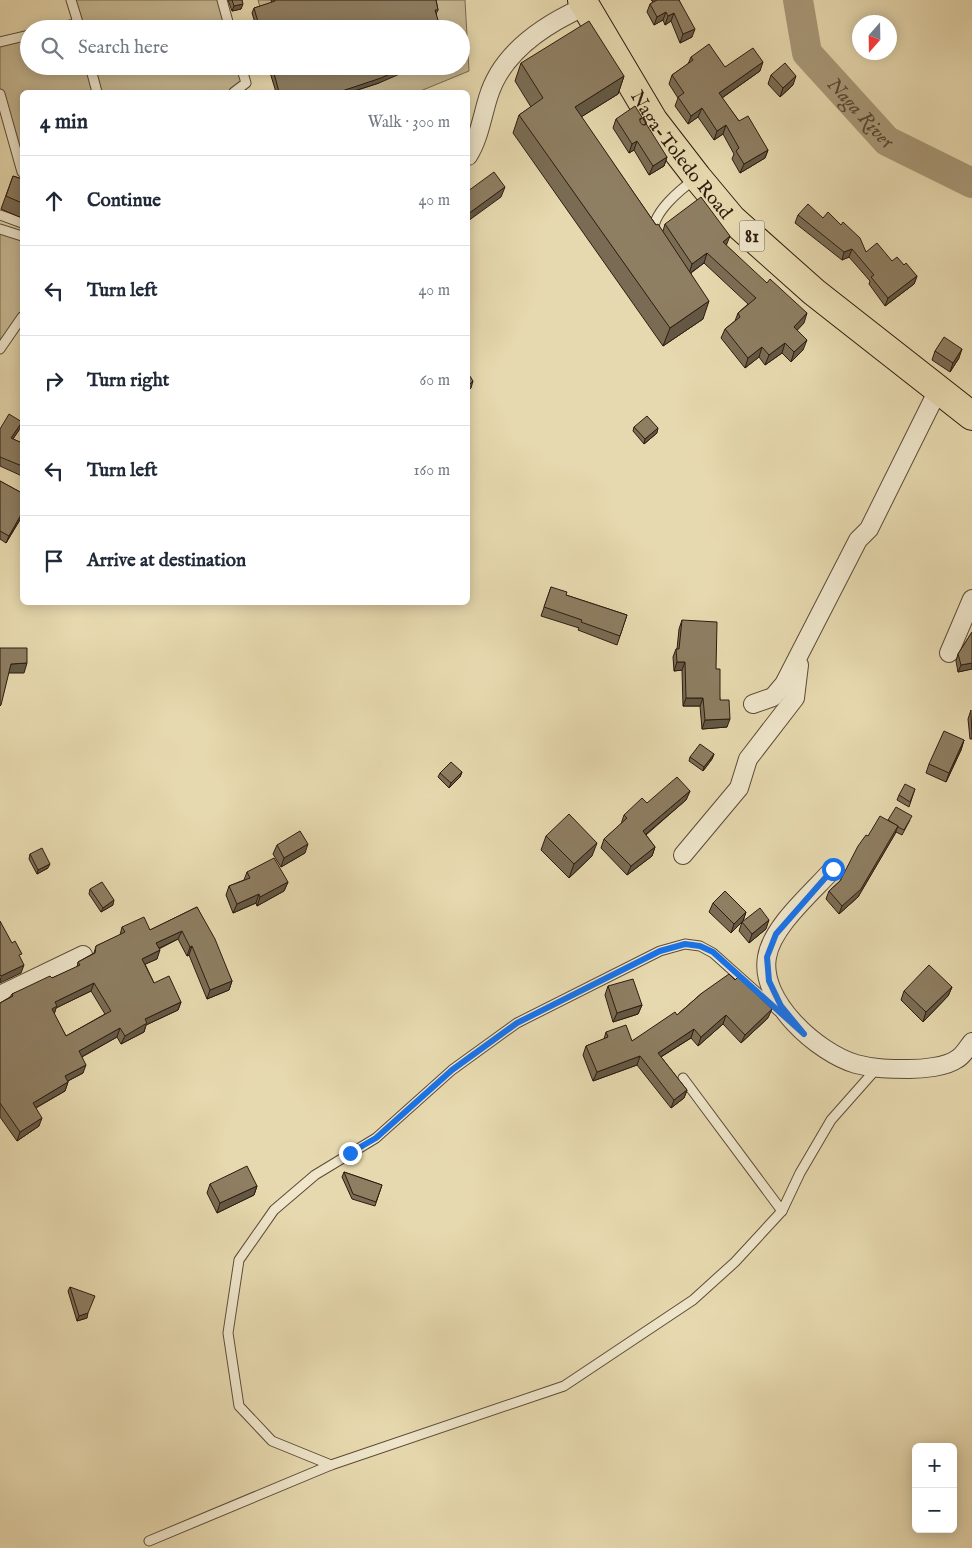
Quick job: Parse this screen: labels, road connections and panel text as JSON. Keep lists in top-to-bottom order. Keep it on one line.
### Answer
{"streets":{"highway":["Naga-Toledo Road","81"]},"water":["Naga River"],"north":"bottom","page":{"search":"Search here","heading":["4 min","Walk · 300 m"],"list":[["Continue","40 m"],["Turn left","40 m"],["Turn right","60 m"],["Turn left","160 m"],"Arrive at destination"],"map_buttons":["+","−"]}}
